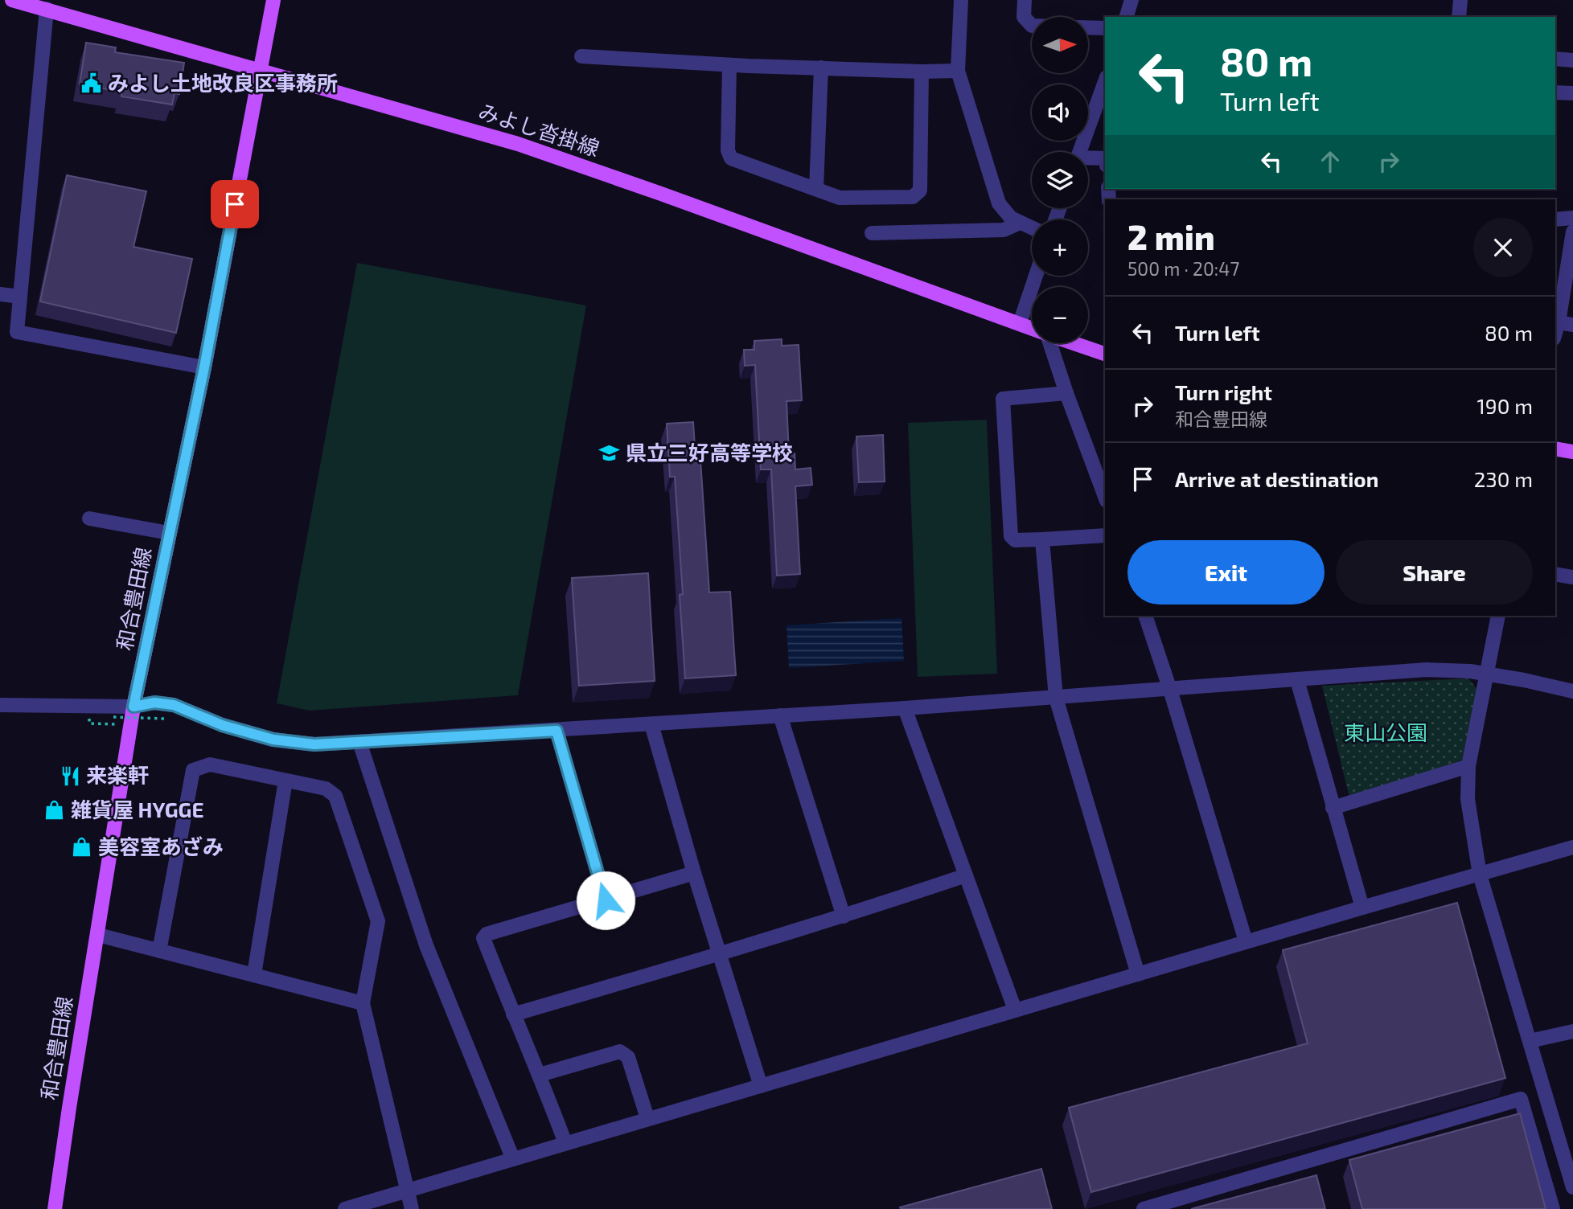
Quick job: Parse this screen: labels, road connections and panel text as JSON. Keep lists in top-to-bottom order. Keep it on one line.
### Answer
{"streets":{"main road":["みよし沓掛線","和合豊田線"]},"crossings":[["みよし沓掛線","和合豊田線"]],"parks":["東山公園"],"places":{"public building":["みよし土地改良区事務所"],"school or university":["県立三好高等学校"],"restaurant":["来楽軒"],"shop":["雑貨屋 HYGGE","美容室あざみ"]},"north":"right","page":{"map_buttons":["+","−"],"turn":["80 m","Turn left"],"heading":["2 min","500 m · 20:47"],"list":[{"name":"Turn left","value":"80 m"},{"name":"Turn right","note":"和合豊田線","value":"190 m"},{"name":"Arrive at destination","value":"230 m"}],"buttons":["Exit","Share"]}}
